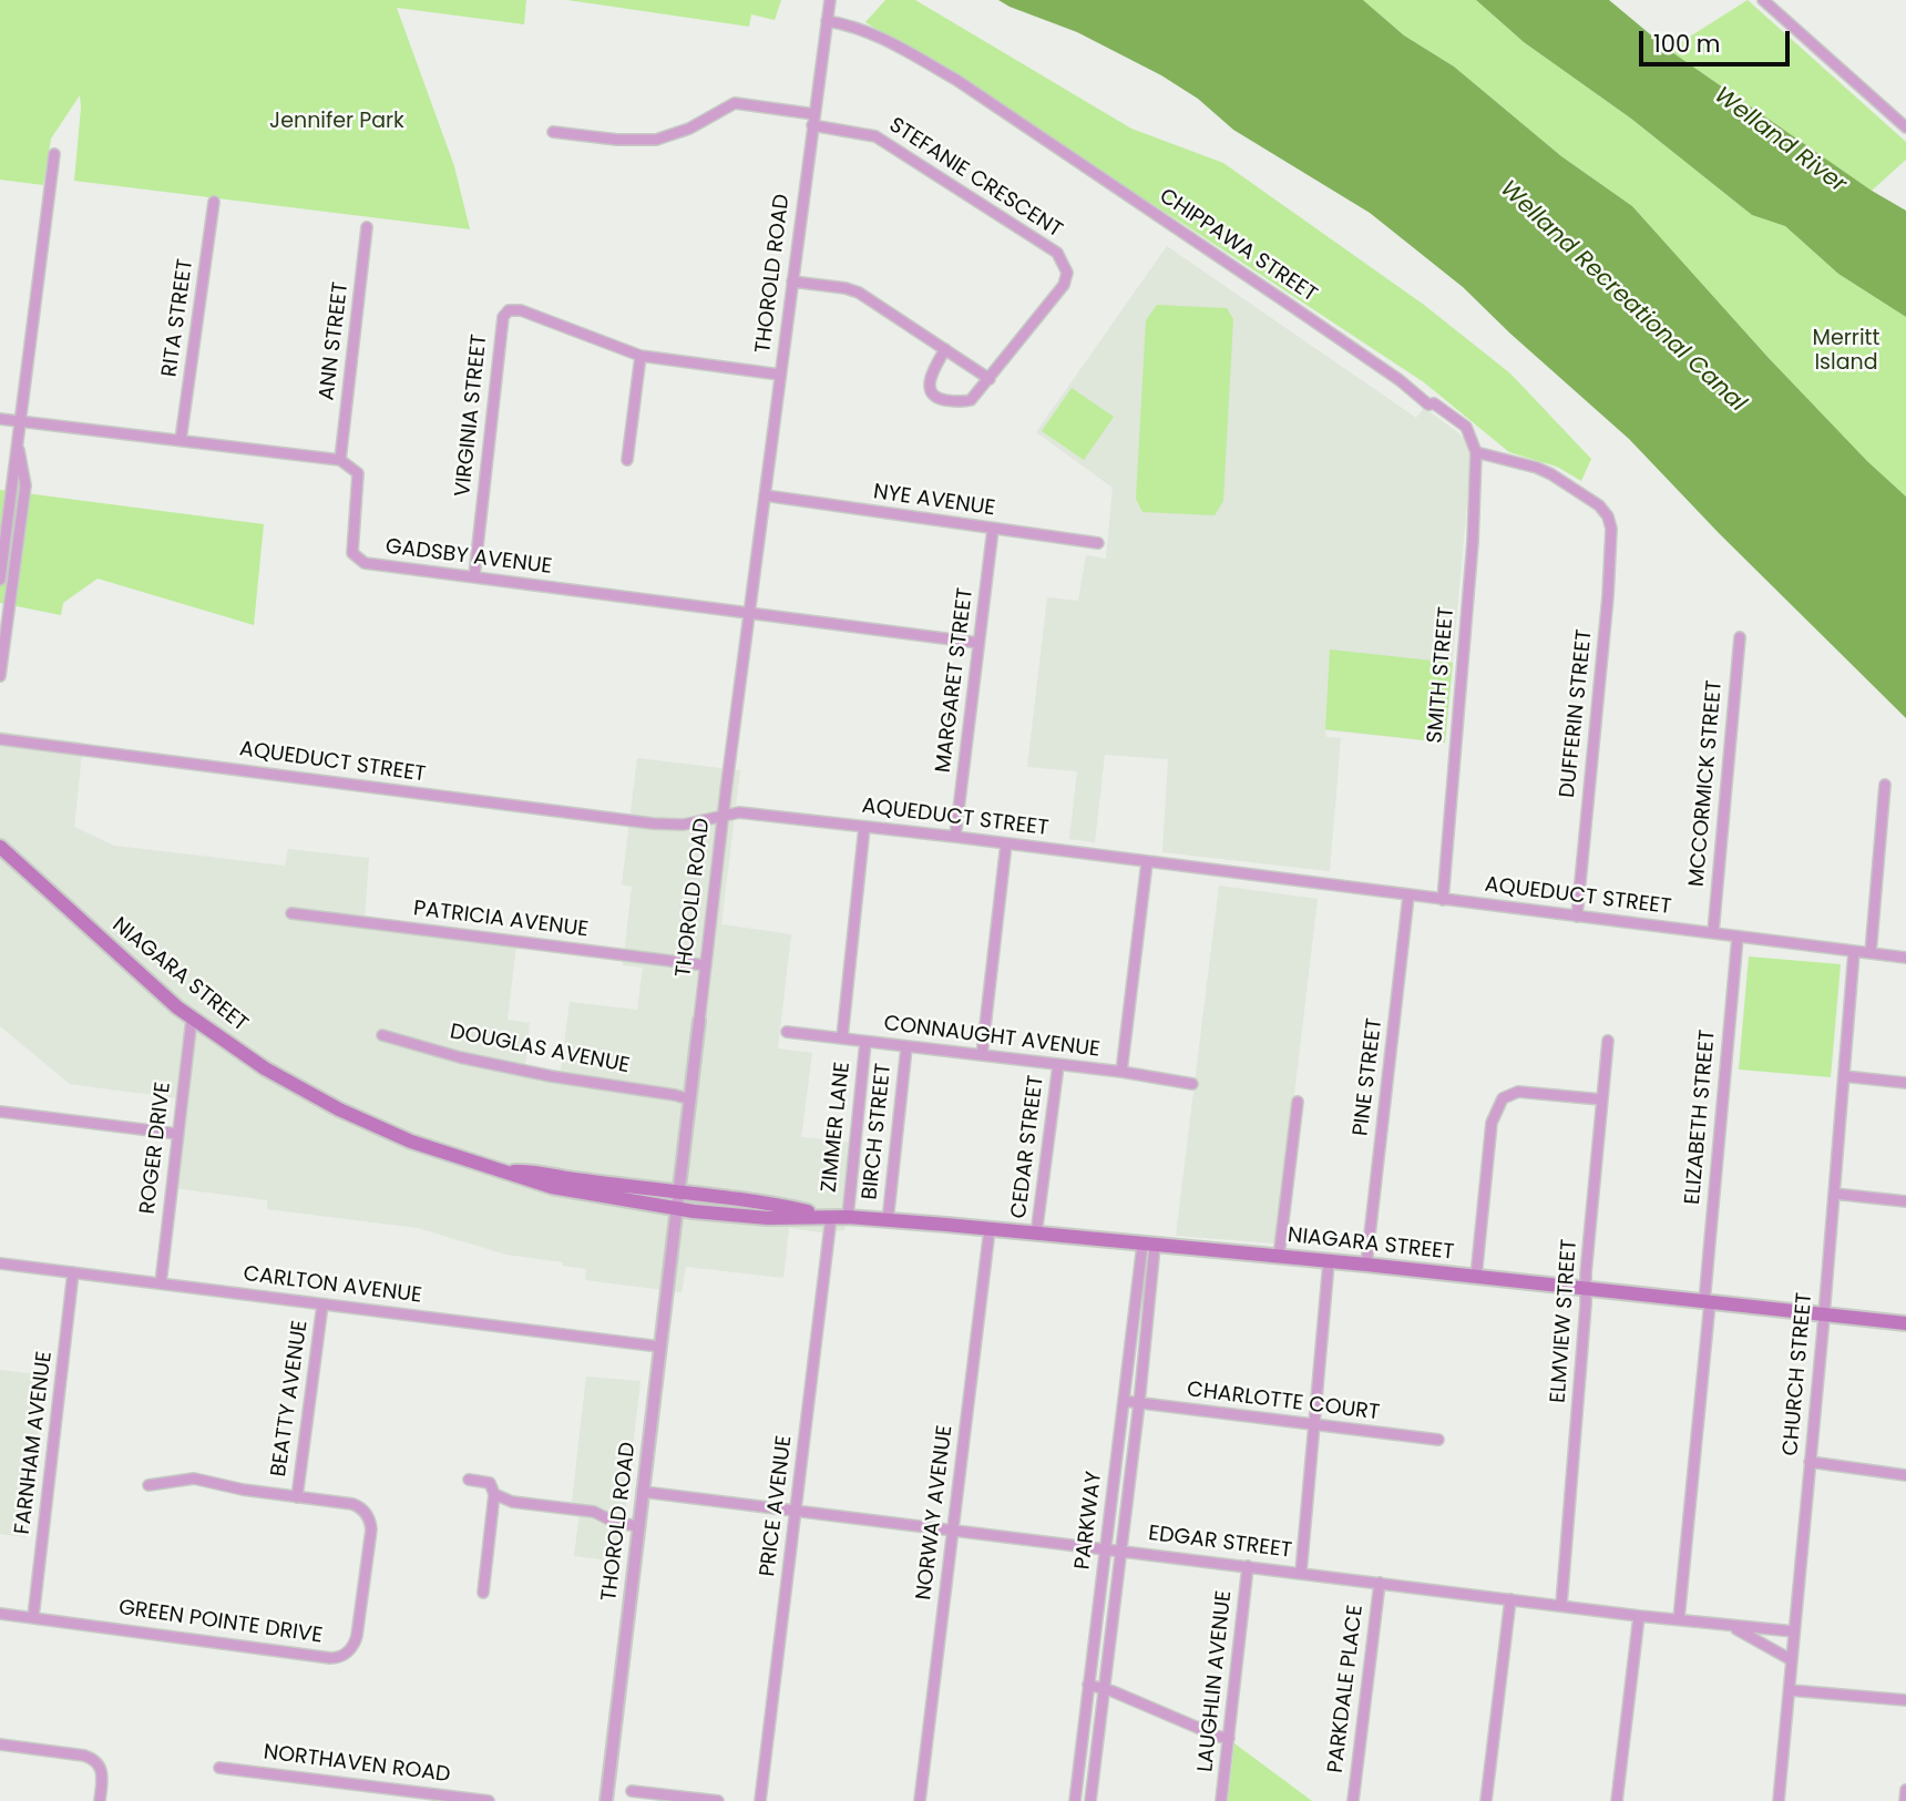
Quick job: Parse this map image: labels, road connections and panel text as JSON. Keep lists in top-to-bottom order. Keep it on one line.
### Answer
{"streets":{"main road":["NIAGARA STREET"],"street":["STEFANIE CRESCENT","CHIPPAWA STREET","THOROLD ROAD","RITA STREET","ANN STREET","VIRGINIA STREET","NYE AVENUE","GADSBY AVENUE","SMITH STREET","MARGARET STREET","DUFFERIN STREET","AQUEDUCT STREET","MCCORMICK STREET","PATRICIA AVENUE","CONNAUGHT AVENUE","DOUGLAS AVENUE","PINE STREET","ELIZABETH STREET","ZIMMER LANE","BIRCH STREET","CEDAR STREET","ROGER DRIVE","CARLTON AVENUE","ELMVIEW STREET","CHURCH STREET","BEATTY AVENUE","CHARLOTTE COURT","FARNHAM AVENUE","PRICE AVENUE","NORWAY AVENUE","PARKWAY","EDGAR STREET","GREEN POINTE DRIVE","LAUGHLIN AVENUE","PARKDALE PLACE","NORTHAVEN ROAD"]},"crossings":[["STEFANIE CRESCENT","THOROLD ROAD"],["CHIPPAWA STREET","THOROLD ROAD"],["CHIPPAWA STREET","SMITH STREET"],["CHIPPAWA STREET","DUFFERIN STREET"],["THOROLD ROAD","VIRGINIA STREET"],["THOROLD ROAD","NYE AVENUE"],["THOROLD ROAD","GADSBY AVENUE"],["THOROLD ROAD","AQUEDUCT STREET"],["THOROLD ROAD","PATRICIA AVENUE"],["THOROLD ROAD","NIAGARA STREET"],["THOROLD ROAD","DOUGLAS AVENUE"],["THOROLD ROAD","CARLTON AVENUE"],["THOROLD ROAD","EDGAR STREET"],["ANN STREET","GADSBY AVENUE"],["VIRGINIA STREET","GADSBY AVENUE"],["NYE AVENUE","MARGARET STREET"],["GADSBY AVENUE","MARGARET STREET"],["SMITH STREET","DUFFERIN STREET"],["SMITH STREET","AQUEDUCT STREET"],["MARGARET STREET","AQUEDUCT STREET"],["DUFFERIN STREET","AQUEDUCT STREET"],["AQUEDUCT STREET","MCCORMICK STREET"],["AQUEDUCT STREET","PINE STREET"],["AQUEDUCT STREET","ELIZABETH STREET"],["AQUEDUCT STREET","CHURCH STREET"],["NIAGARA STREET","PINE STREET"],["NIAGARA STREET","ELIZABETH STREET"],["NIAGARA STREET","ZIMMER LANE"],["NIAGARA STREET","BIRCH STREET"],["NIAGARA STREET","CEDAR STREET"],["NIAGARA STREET","ROGER DRIVE"],["NIAGARA STREET","ELMVIEW STREET"],["NIAGARA STREET","CHURCH STREET"],["NIAGARA STREET","PRICE AVENUE"],["NIAGARA STREET","NORWAY AVENUE"],["NIAGARA STREET","PARKWAY"],["CONNAUGHT AVENUE","ZIMMER LANE"],["CONNAUGHT AVENUE","BIRCH STREET"],["CONNAUGHT AVENUE","CEDAR STREET"],["ELIZABETH STREET","EDGAR STREET"],["ROGER DRIVE","CARLTON AVENUE"],["CARLTON AVENUE","BEATTY AVENUE"],["CARLTON AVENUE","FARNHAM AVENUE"],["ELMVIEW STREET","EDGAR STREET"],["CHURCH STREET","EDGAR STREET"],["BEATTY AVENUE","GREEN POINTE DRIVE"],["CHARLOTTE COURT","PARKWAY"],["FARNHAM AVENUE","GREEN POINTE DRIVE"],["PRICE AVENUE","EDGAR STREET"],["NORWAY AVENUE","EDGAR STREET"],["PARKWAY","EDGAR STREET"],["EDGAR STREET","LAUGHLIN AVENUE"],["EDGAR STREET","PARKDALE PLACE"]],"water":["Welland River","Welland Recreational Canal"],"parks":["Jennifer Park","Merritt Island"],"scale_bar":"100 m"}
